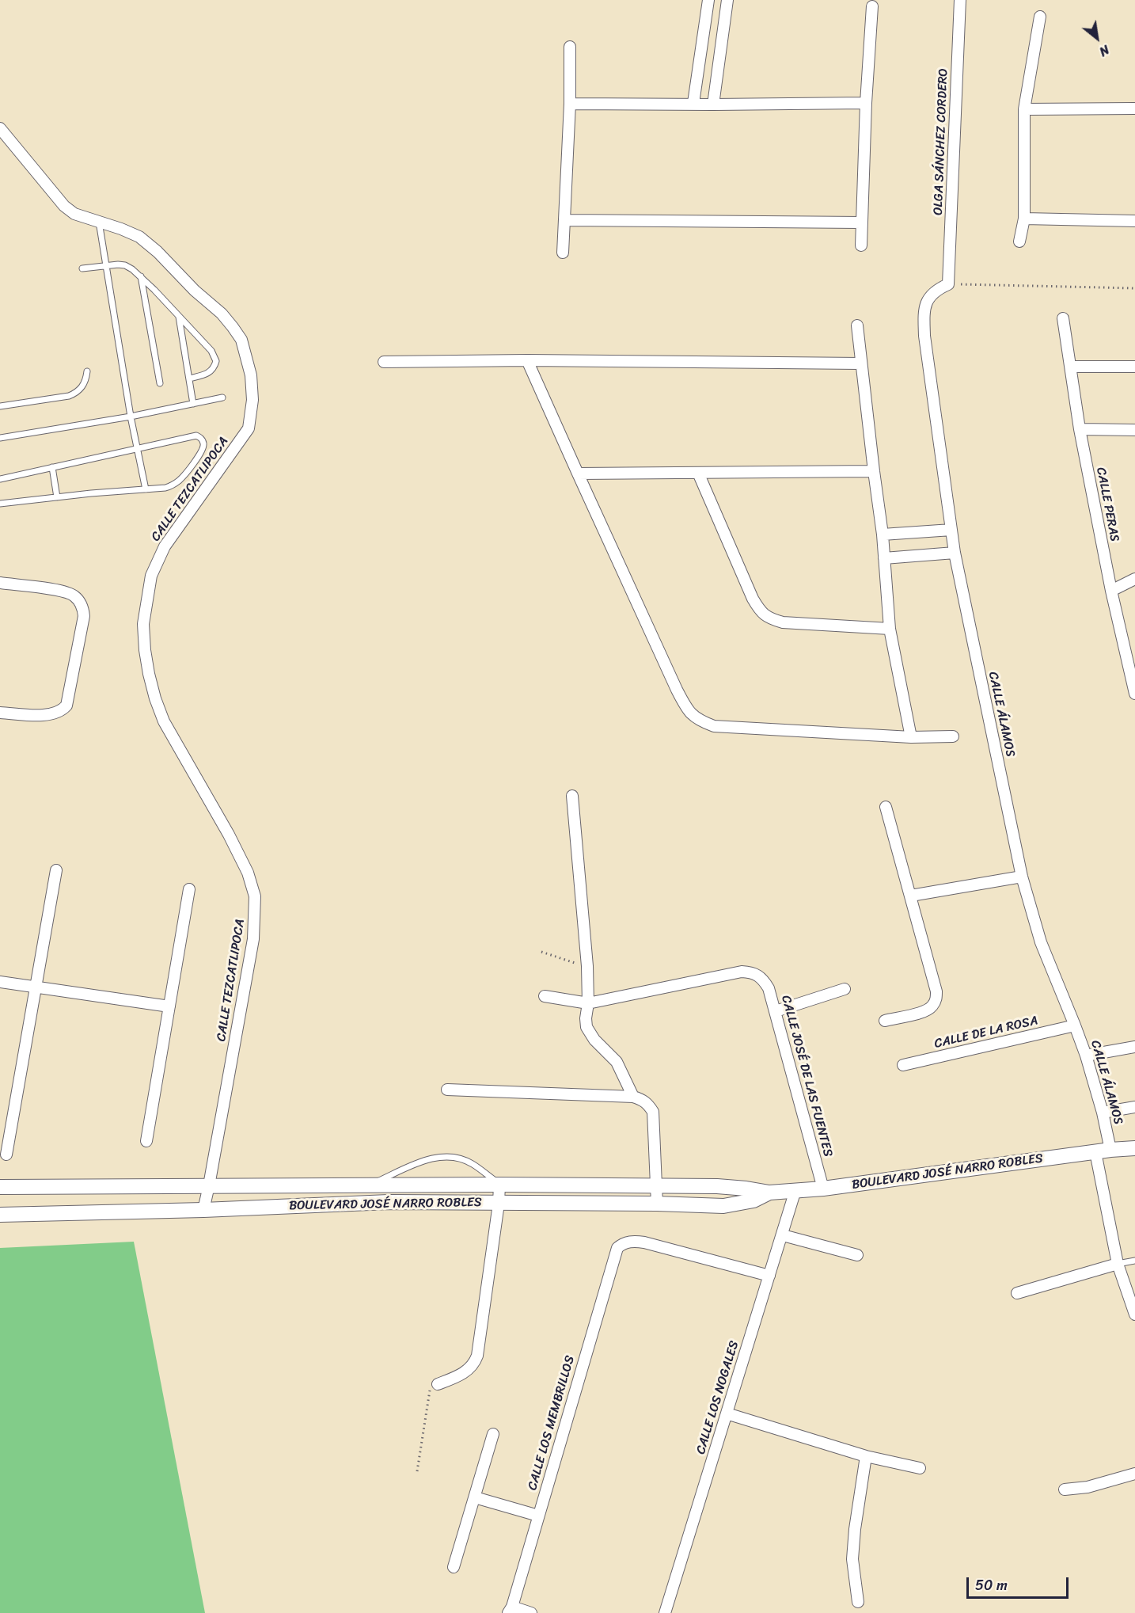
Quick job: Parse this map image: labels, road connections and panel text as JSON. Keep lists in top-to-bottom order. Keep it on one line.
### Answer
{"streets":{"street":["OLGA SÁNCHEZ CORDERO","CALLE TEZCATLIPOCA","CALLE PERAS","CALLE ÁLAMOS","CALLE DE LA ROSA","CALLE JOSÉ DE LAS FUENTES","BOULEVARD JOSÉ NARRO ROBLES","CALLE LOS NOGALES","CALLE LOS MEMBRILLOS"]},"crossings":[["OLGA SÁNCHEZ CORDERO","CALLE ÁLAMOS"],["CALLE TEZCATLIPOCA","BOULEVARD JOSÉ NARRO ROBLES"],["CALLE ÁLAMOS","CALLE DE LA ROSA"],["CALLE ÁLAMOS","BOULEVARD JOSÉ NARRO ROBLES"],["CALLE JOSÉ DE LAS FUENTES","BOULEVARD JOSÉ NARRO ROBLES"],["BOULEVARD JOSÉ NARRO ROBLES","CALLE LOS NOGALES"],["CALLE LOS NOGALES","CALLE LOS MEMBRILLOS"]],"scale_bar":"50 m","north":"bottom right"}
